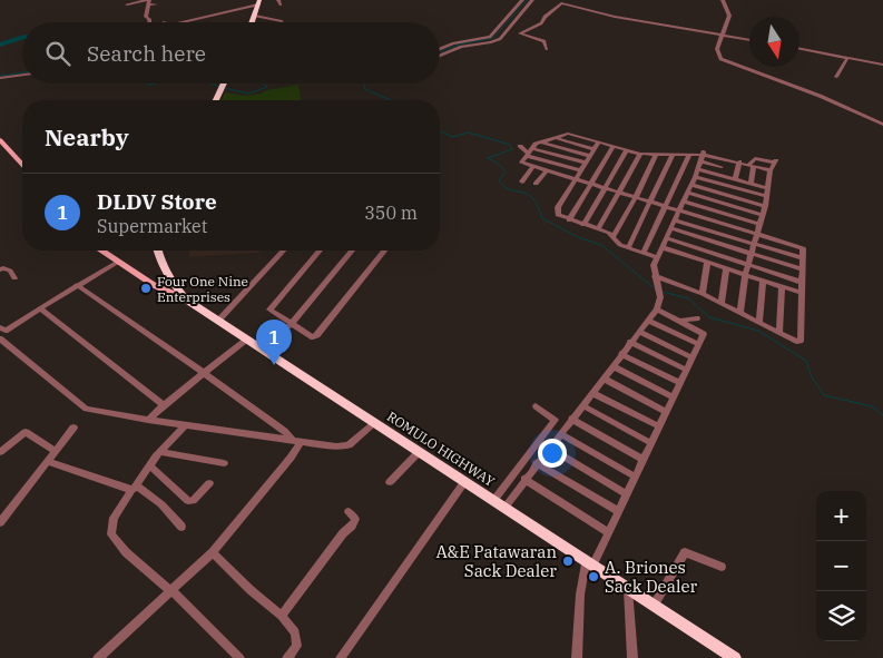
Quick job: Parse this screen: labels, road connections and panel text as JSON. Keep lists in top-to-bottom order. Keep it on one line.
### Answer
{"streets":{"highway":["ROMULO HIGHWAY"]},"places":["Four One Nine Enterprises","A&E Patawaran Sack Dealer","A. Briones Sack Dealer"],"north":"bottom","page":{"search":"Search here","heading":"Nearby","list":[{"mark":"1","name":"DLDV Store","note":"Supermarket","value":"350 m"}],"pins":"1","map_buttons":["+","−"]}}
